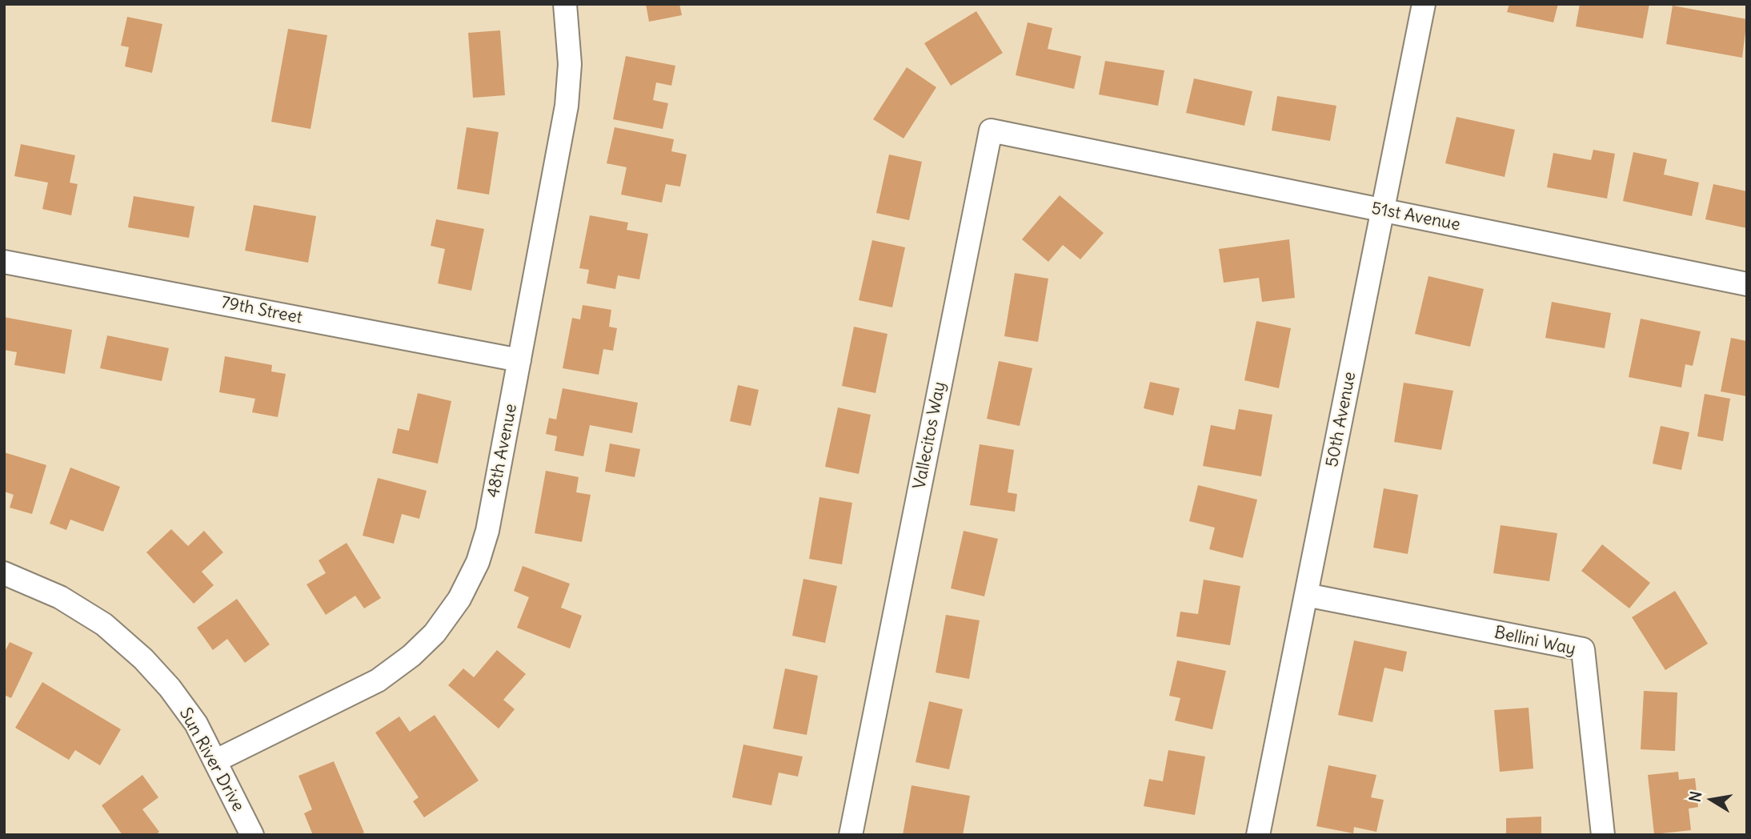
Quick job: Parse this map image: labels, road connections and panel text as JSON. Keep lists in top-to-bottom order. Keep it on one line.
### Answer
{"streets":{"street":["51st Avenue","79th Street","50th Avenue","Vallecitos Way","48th Avenue","Bellini Way","Sun River Drive"]},"crossings":[["51st Avenue","50th Avenue"],["51st Avenue","Vallecitos Way"],["79th Street","48th Avenue"],["50th Avenue","Bellini Way"],["48th Avenue","Sun River Drive"]],"north":"left"}
